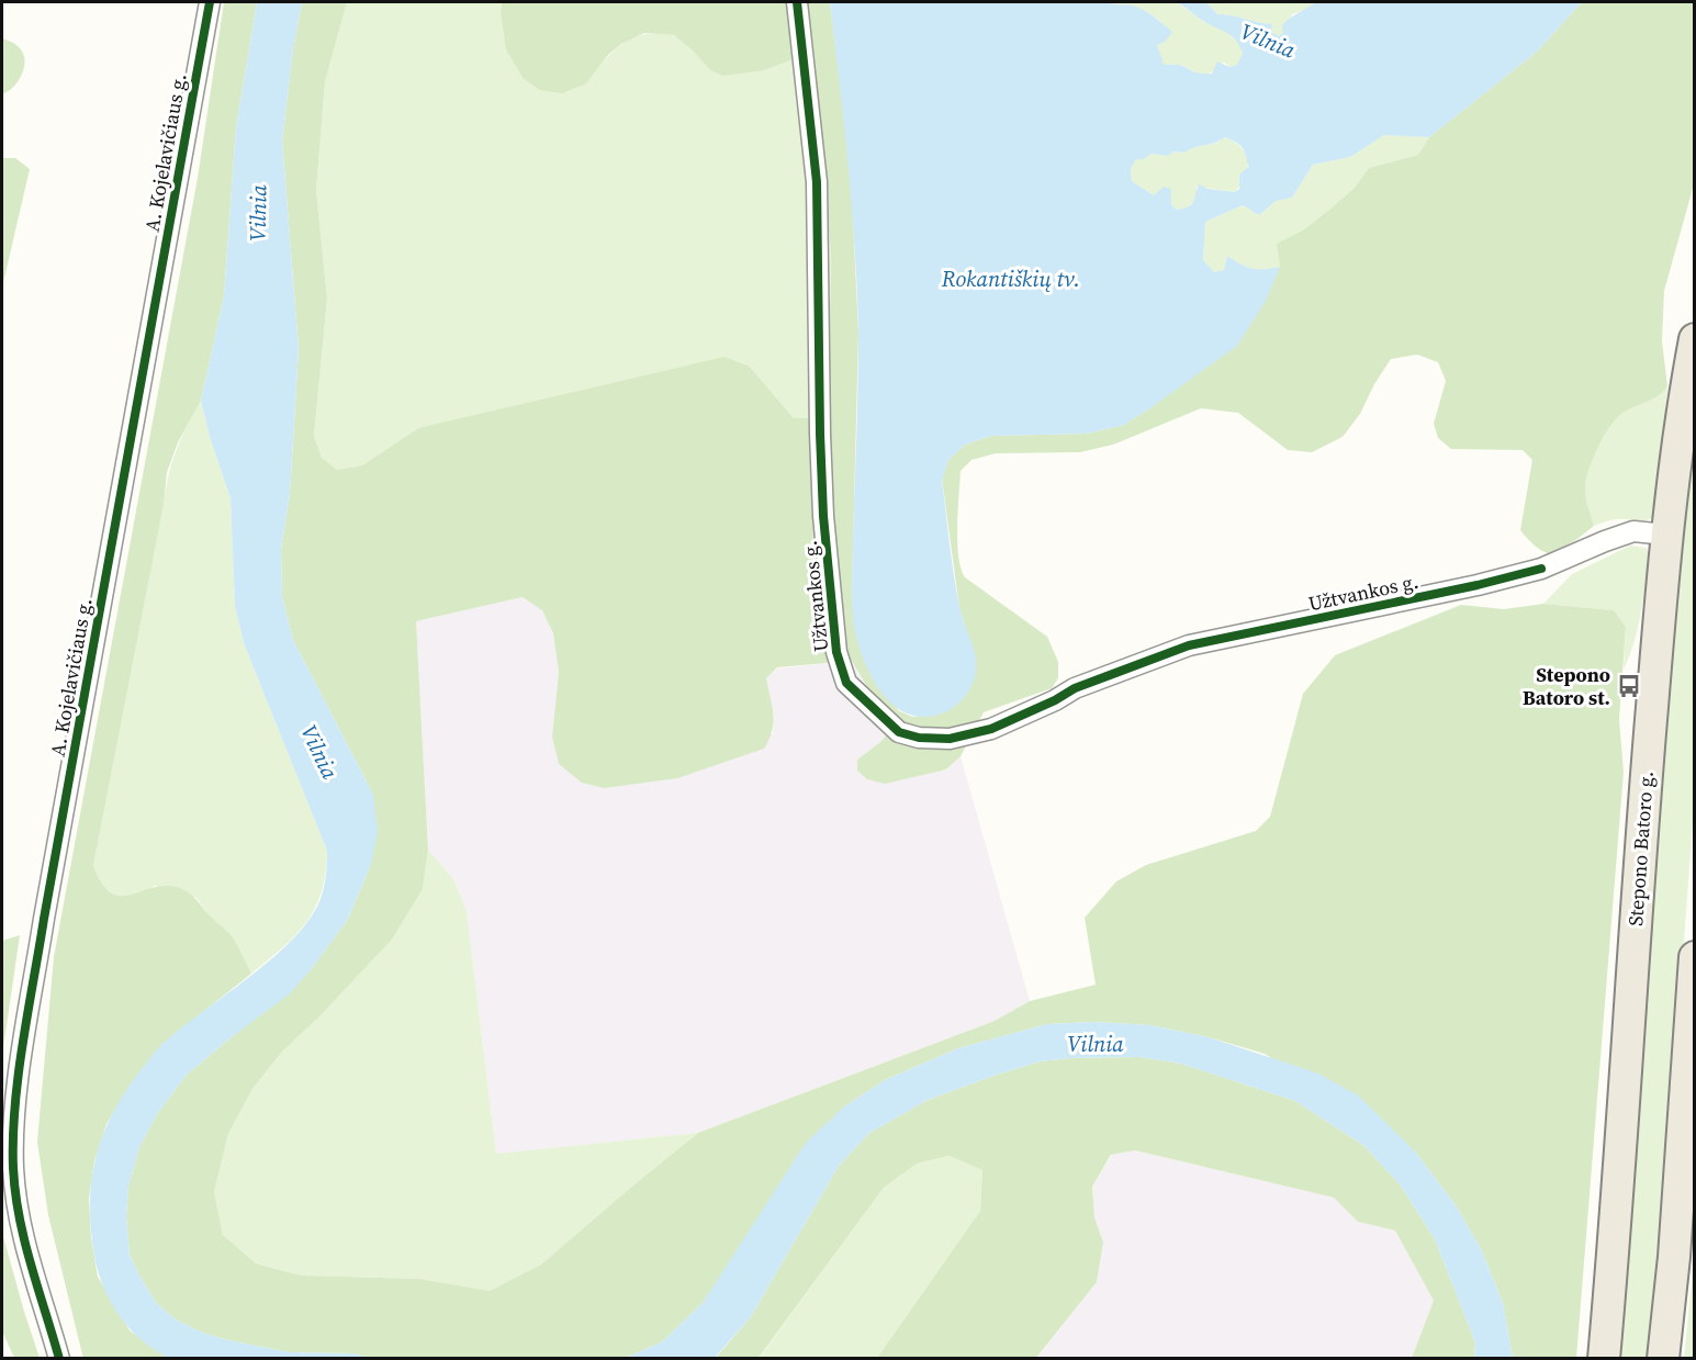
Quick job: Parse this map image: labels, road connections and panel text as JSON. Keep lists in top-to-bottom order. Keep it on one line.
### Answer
{"streets":{"main road":["Stepono Batoro g."],"street":["A. Kojelavičiaus g.","Užtvankos g."]},"crossings":[["Užtvankos g.","Stepono Batoro g."]],"water":["Vilnia","Rokantiškių tv."],"places":{"bus stop":["Stepono Batoro st."]}}
